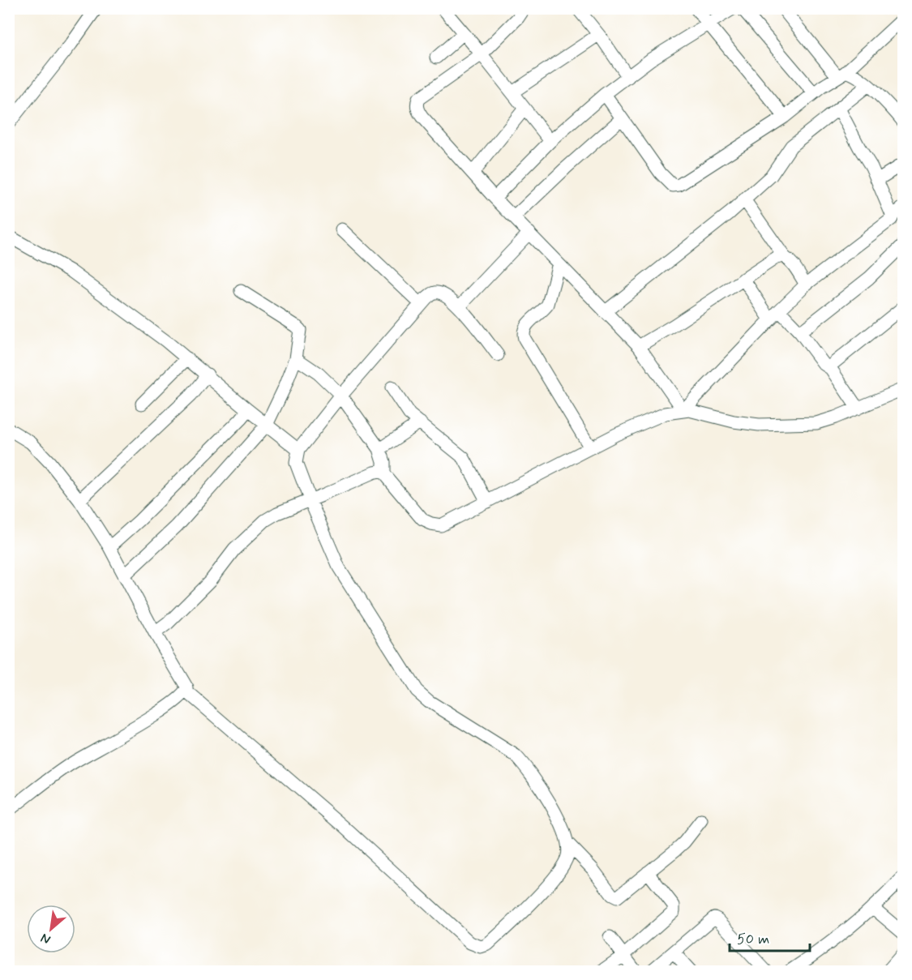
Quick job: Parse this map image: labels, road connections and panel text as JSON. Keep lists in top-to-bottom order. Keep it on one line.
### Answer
{"scale_bar":"50 m","north":"bottom left"}
